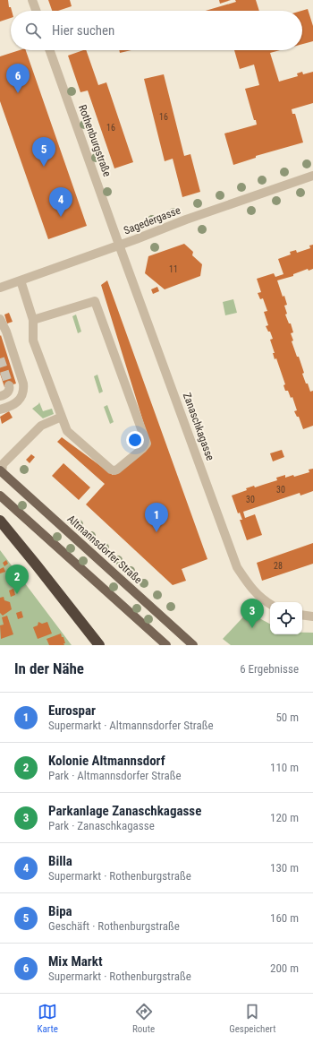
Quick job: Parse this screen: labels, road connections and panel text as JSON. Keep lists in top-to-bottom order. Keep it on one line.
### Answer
{"streets":{"main road":["Altmannsdorfer Straße"],"street":["Rothenburgstraße","Sagedergasse","Zanaschkagasse"]},"crossings":[["Rothenburgstraße","Sagedergasse"],["Rothenburgstraße","Zanaschkagasse"],["Sagedergasse","Zanaschkagasse"]],"house_numbers":["16","16","11","30","30","28"],"page":{"search":"Hier suchen","pins":["6","5","4","1","2","3"],"heading":["In der Nähe","6 Ergebnisse"],"list":[{"mark":"1","name":"Eurospar","note":"Supermarkt · Altmannsdorfer Straße","value":"50 m"},{"mark":"2","name":"Kolonie Altmannsdorf","note":"Park · Altmannsdorfer Straße","value":"110 m"},{"mark":"3","name":"Parkanlage Zanaschkagasse","note":"Park · Zanaschkagasse","value":"120 m"},{"mark":"4","name":"Billa","note":"Supermarkt · Rothenburgstraße","value":"130 m"},{"mark":"5","name":"Bipa","note":"Geschäft · Rothenburgstraße","value":"160 m"},{"mark":"6","name":"Mix Markt","note":"Supermarkt · Rothenburgstraße","value":"200 m"}],"nav":["Karte","Route","Gespeichert"]}}
